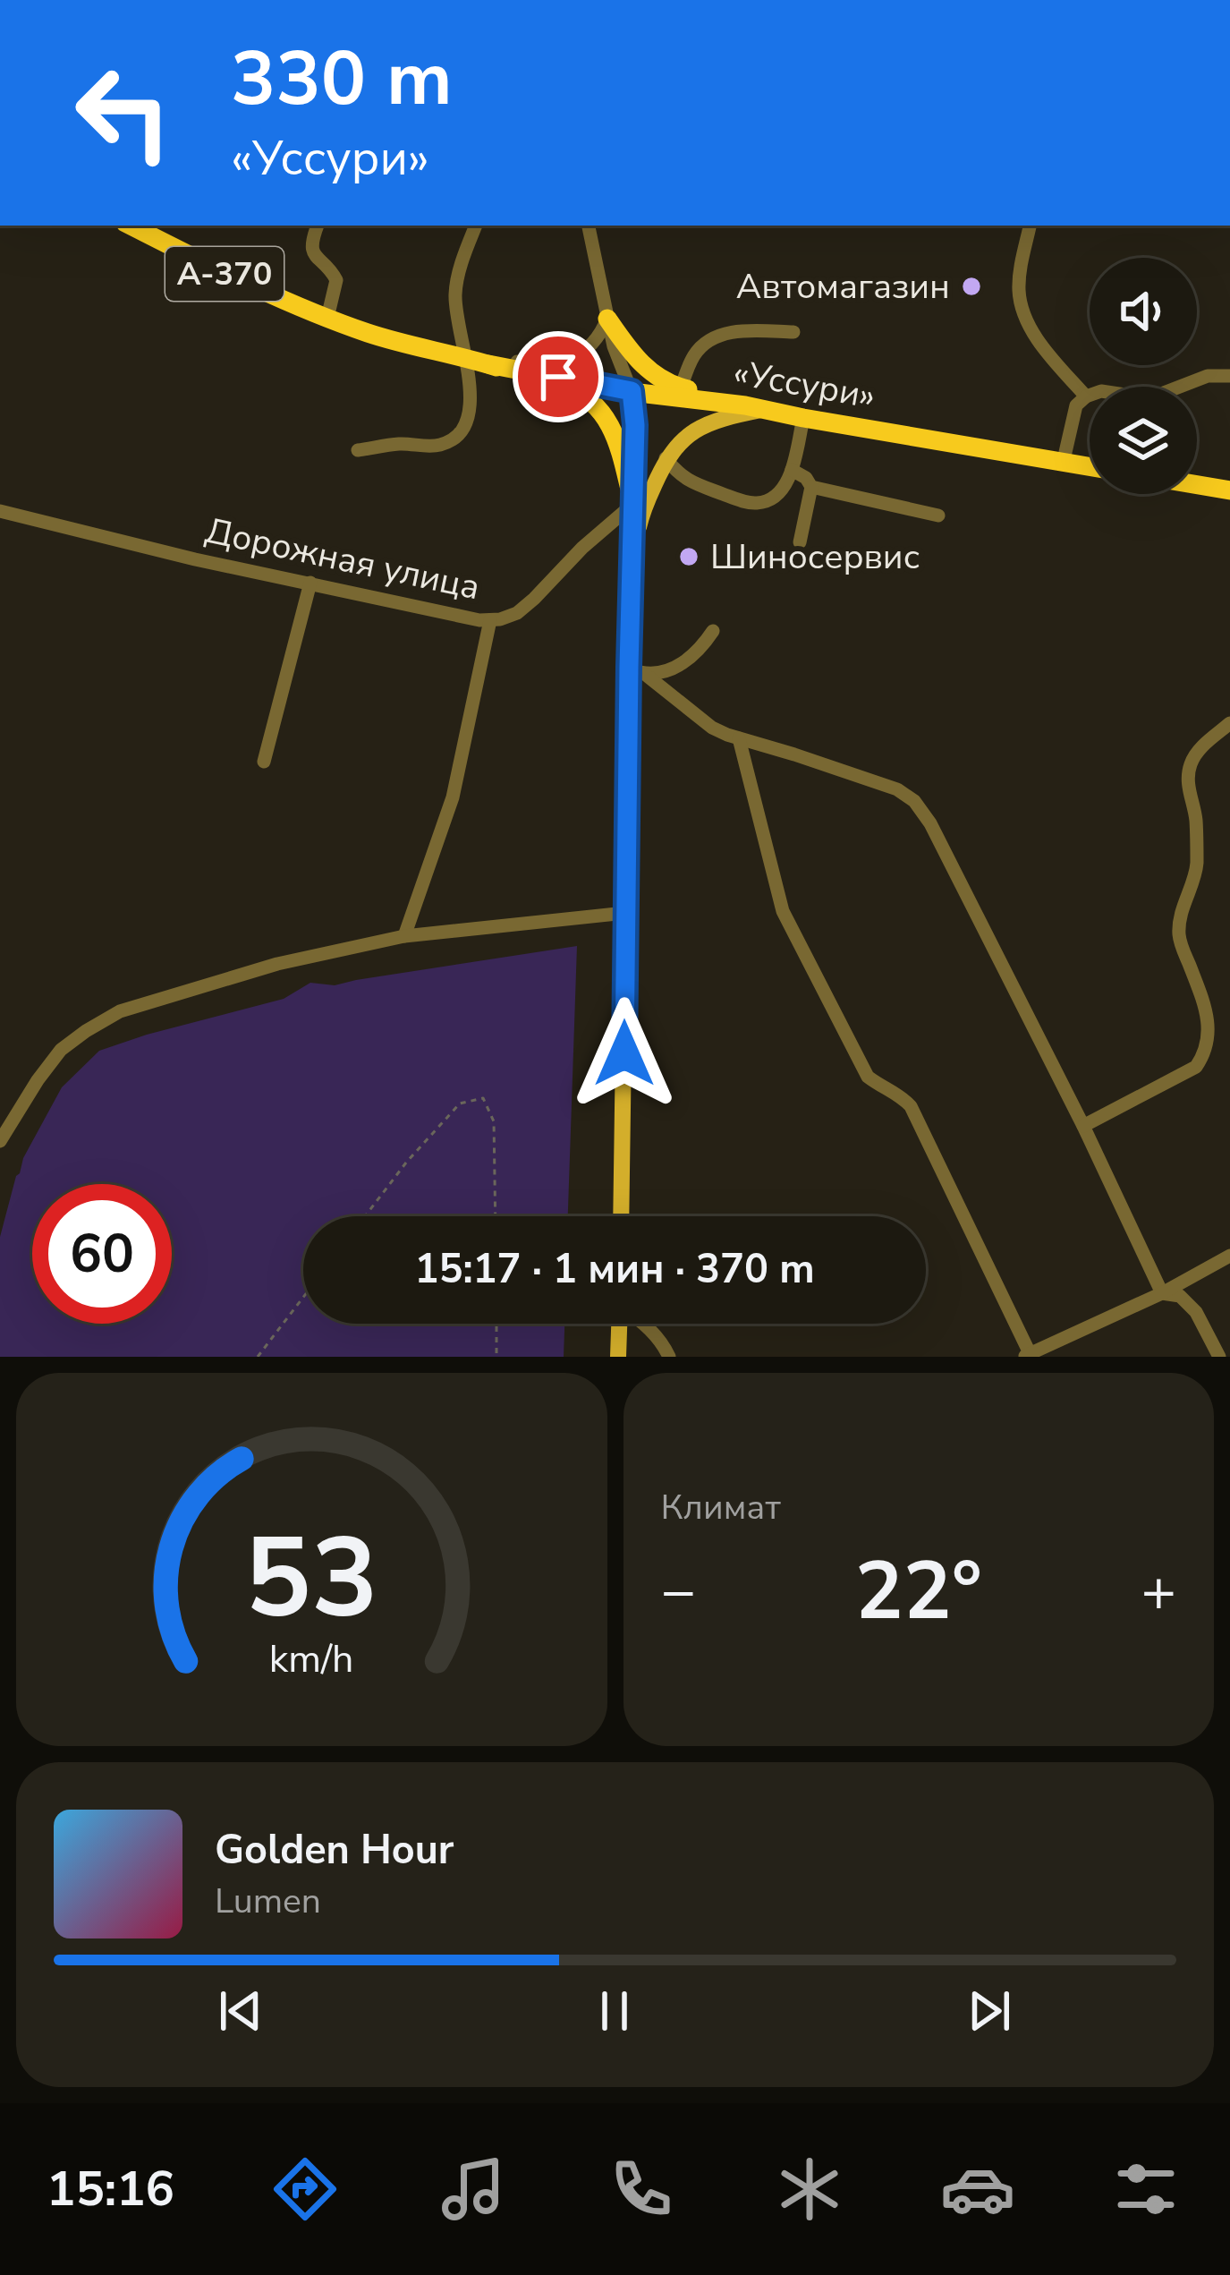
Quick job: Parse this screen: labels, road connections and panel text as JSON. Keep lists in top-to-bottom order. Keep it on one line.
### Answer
{"streets":{"highway":["А-370","«Уссури»"],"street":["Дорожная улица"]},"crossings":[["А-370","«Уссури»"]],"places":["Автомагазин","Шиносервис"],"page":{"turn":["330 m","«Уссури»"],"limit":"60","trip":"15:17 · 1 мин · 370 m","tile":"Климат","heat":["−","22°","+"],"song":["Golden Hour","Lumen"],"tabs":"15:16","gauge":["53","km/h"]}}
